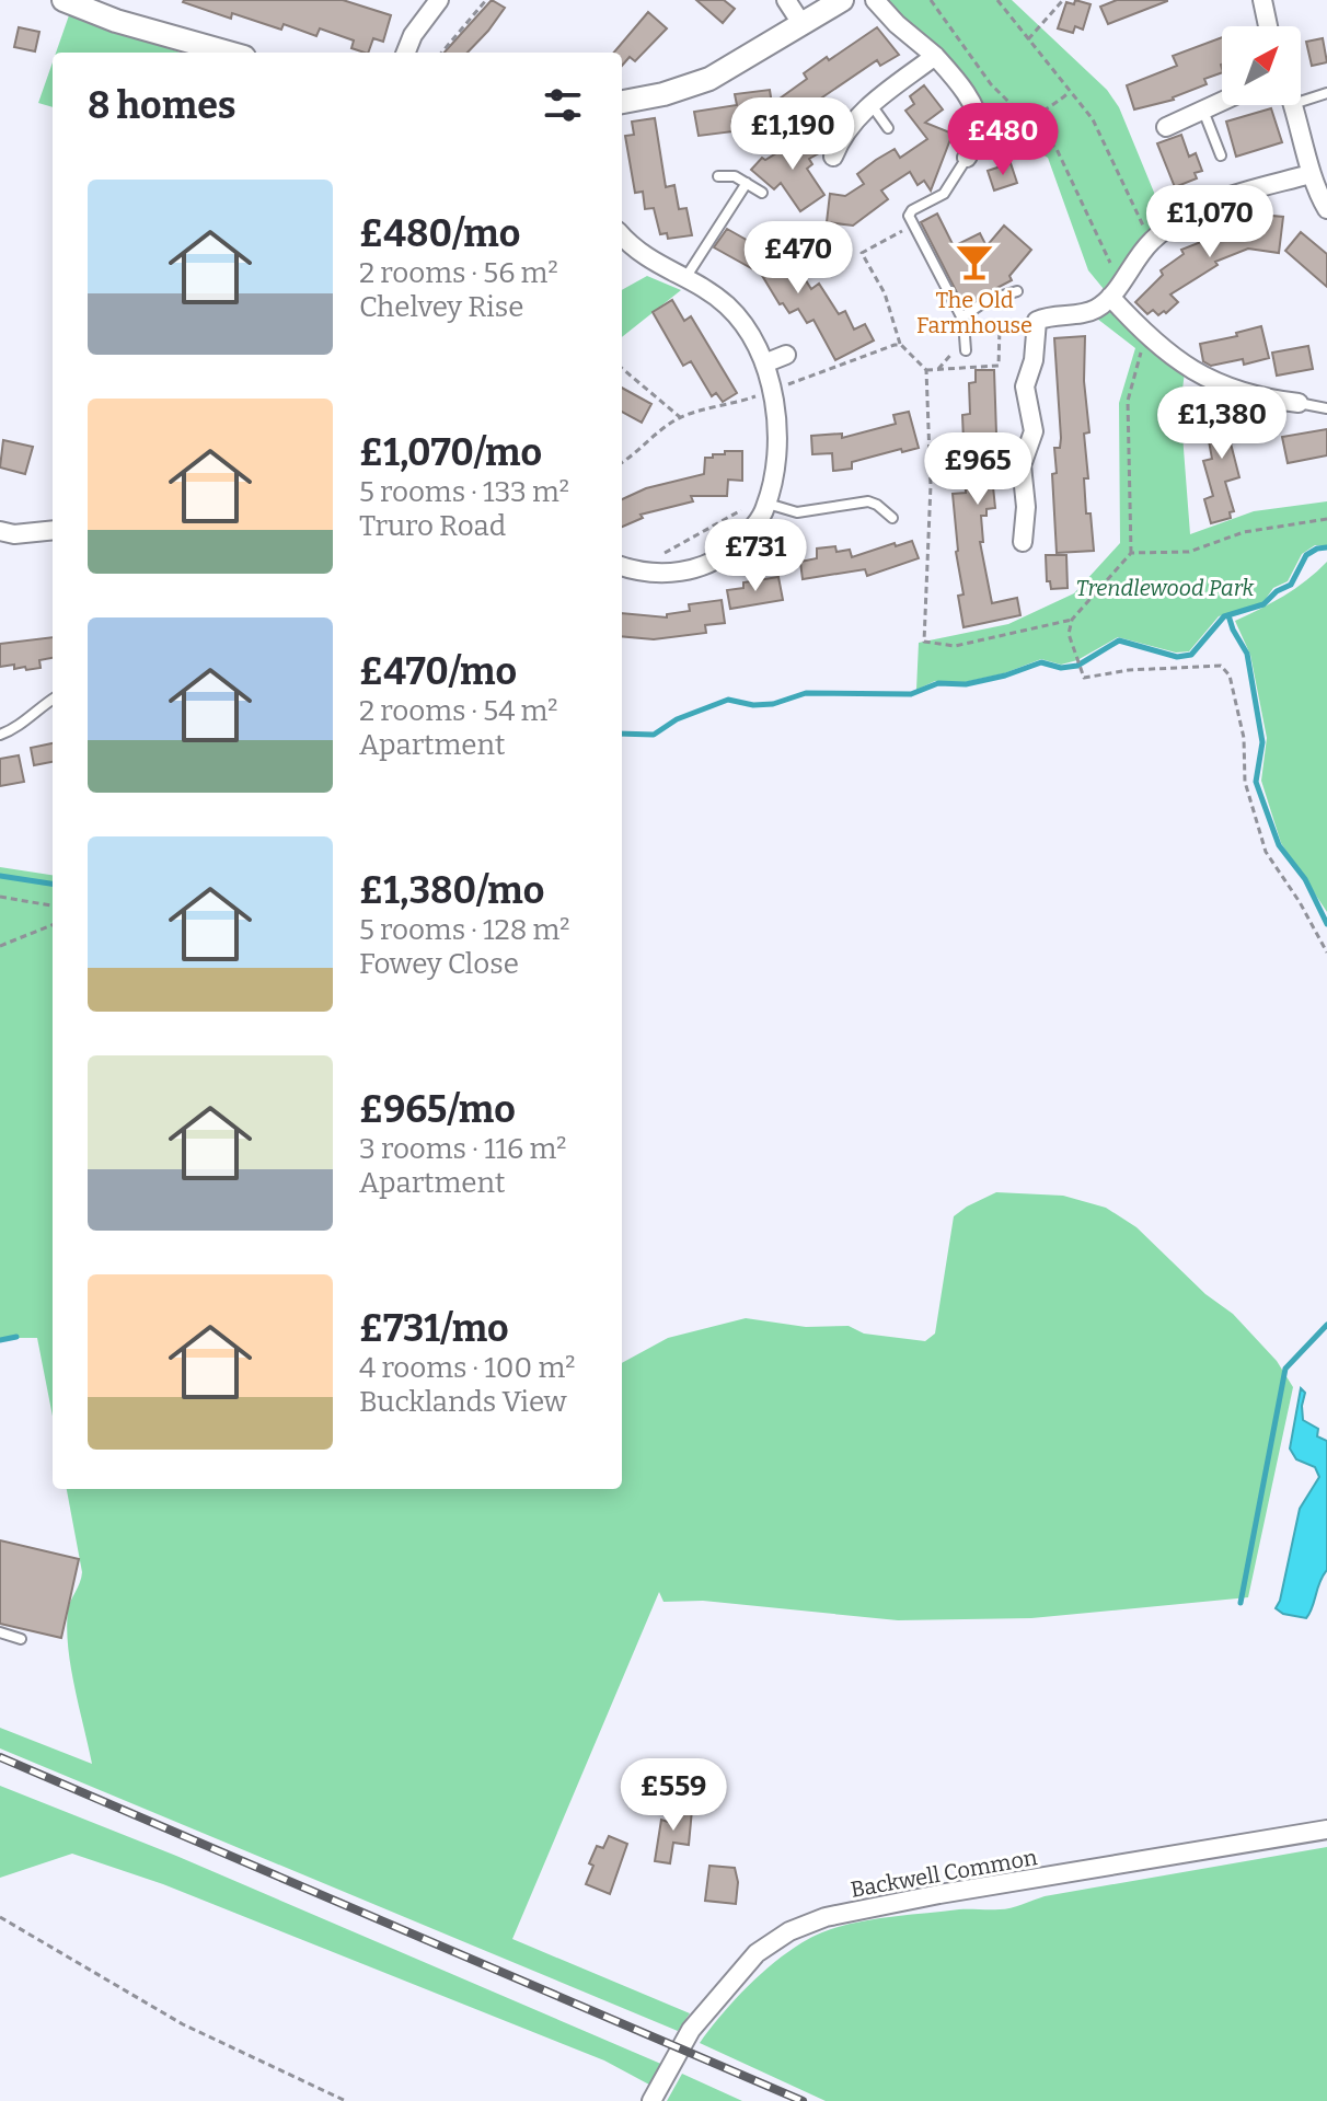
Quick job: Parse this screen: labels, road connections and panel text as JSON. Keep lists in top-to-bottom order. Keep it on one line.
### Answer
{"streets":{"street":["Backwell Common"]},"parks":["Trendlewood Park"],"places":{"bar":["The Old Farmhouse"]},"north":"top right","page":{"heading":"8 homes","price":["£1,190","£480","£1,070","£470","£1,380","£965","£731","£559"],"list":[{"name":"£480/mo","note":"2 rooms · 56 m² · Chelvey Rise"},{"name":"£1,070/mo","note":"5 rooms · 133 m² · Truro Road"},{"name":"£470/mo","note":"2 rooms · 54 m² · Apartment"},{"name":"£1,380/mo","note":"5 rooms · 128 m² · Fowey Close"},{"name":"£965/mo","note":"3 rooms · 116 m² · Apartment"},{"name":"£731/mo","note":"4 rooms · 100 m² · Bucklands View"}]}}
